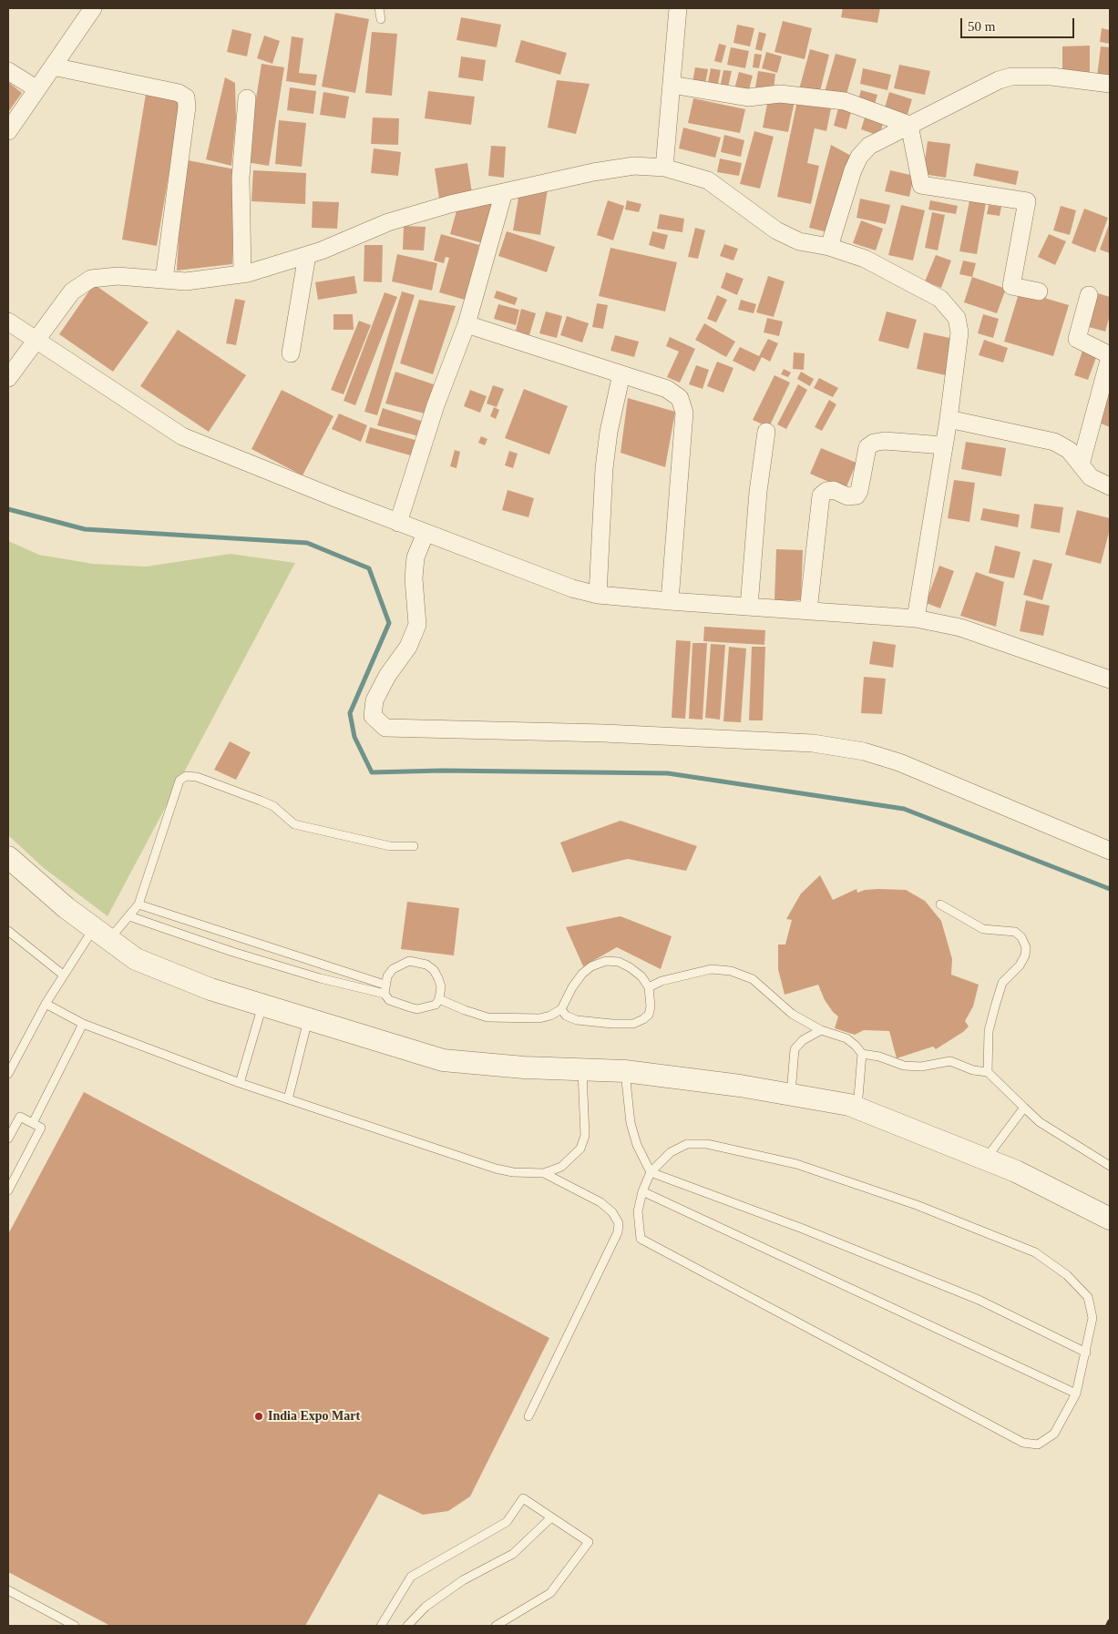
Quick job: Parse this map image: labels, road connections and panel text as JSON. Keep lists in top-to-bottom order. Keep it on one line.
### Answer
{"places":["India Expo Mart"],"scale_bar":"50 m"}
